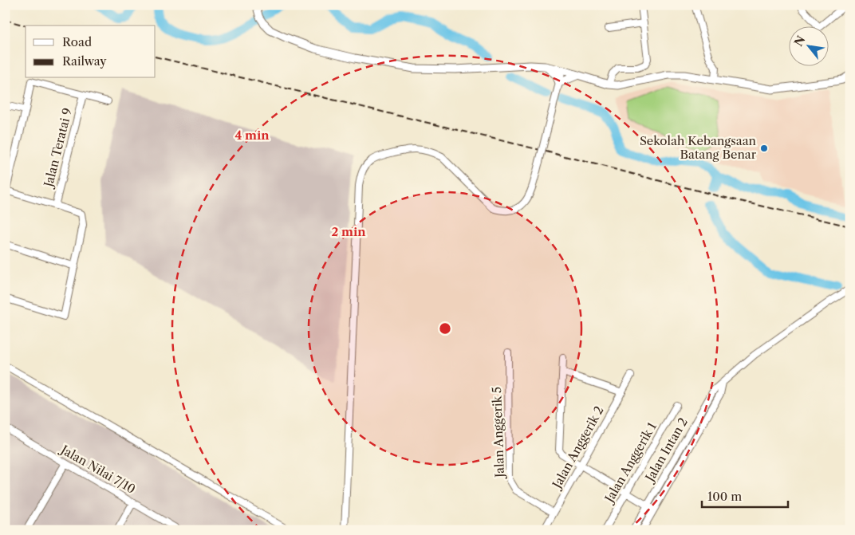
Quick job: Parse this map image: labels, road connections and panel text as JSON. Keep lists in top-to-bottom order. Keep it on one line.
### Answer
{"streets":{"street":["Jalan Teratai 9","Jalan Anggerik 5","Jalan Anggerik 2","Jalan Intan 2","Jalan Anggerik 1","Jalan Nilai 7/10"]},"crossings":[["Jalan Anggerik 5","Jalan Anggerik 2"]],"places":["Sekolah Kebangsaan Batang Benar"],"legend":["Road","Railway"],"scale_bar":"100 m","north":"top left","rings":["4 min","2 min"]}
